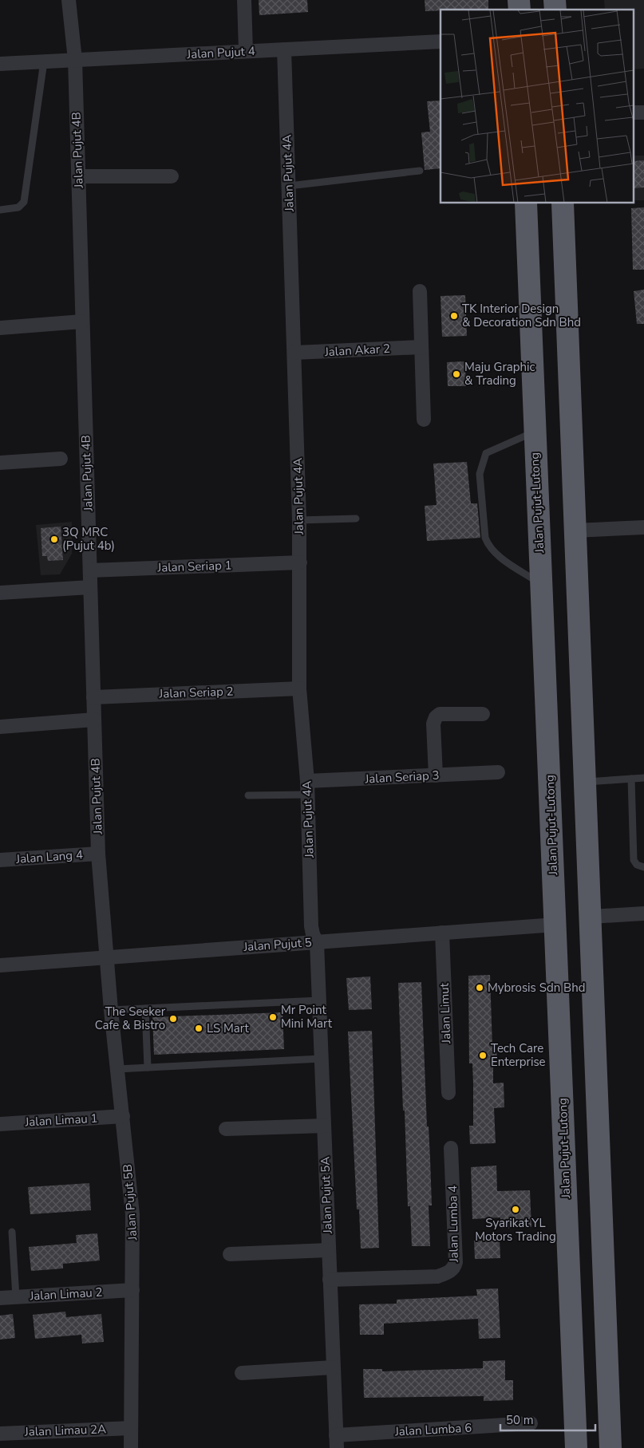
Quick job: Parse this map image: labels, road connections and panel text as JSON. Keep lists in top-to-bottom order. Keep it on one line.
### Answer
{"streets":{"highway":["Jalan Pujut-Lutong"],"street":["Jalan Pujut 4","Jalan Pujut 4B","Jalan Pujut 4A","Jalan Akar 2","Jalan Seriap 1","Jalan Seriap 2","Jalan Seriap 3","Jalan Lang 4","Jalan Pujut 5","Jalan Limut","Jalan Limau 1","Jalan Pujut 5A","Jalan Pujut 5B","Jalan Lumba 4","Jalan Limau 2","Jalan Lumba 6","Jalan Limau 2A"]},"crossings":[["Jalan Pujut 4","Jalan Pujut 4B"],["Jalan Pujut 4","Jalan Pujut 4A"],["Jalan Pujut 4B","Jalan Seriap 1"],["Jalan Pujut 4B","Jalan Seriap 2"],["Jalan Pujut 4B","Jalan Lang 4"],["Jalan Pujut 4B","Jalan Pujut 5"],["Jalan Pujut 4B","Jalan Pujut 5B"],["Jalan Pujut 4A","Jalan Akar 2"],["Jalan Pujut 4A","Jalan Seriap 1"],["Jalan Pujut 4A","Jalan Seriap 2"],["Jalan Pujut 4A","Jalan Seriap 3"],["Jalan Pujut 4A","Jalan Pujut 5"],["Jalan Pujut 4A","Jalan Pujut 5A"],["Jalan Pujut-Lutong","Jalan Pujut 5"],["Jalan Pujut 5","Jalan Limut"],["Jalan Pujut 5","Jalan Pujut 5A"],["Jalan Pujut 5","Jalan Pujut 5B"],["Jalan Limau 1","Jalan Pujut 5B"],["Jalan Pujut 5A","Jalan Lumba 4"],["Jalan Pujut 5A","Jalan Lumba 6"],["Jalan Pujut 5B","Jalan Limau 2"],["Jalan Pujut 5B","Jalan Limau 2A"]],"places":["TK Interior Design & Decoration Sdn Bhd","Maju Graphic & Trading","3Q MRC (Pujut 4b)","Mybrosis Sdn Bhd","Mr Point Mini Mart","The Seeker Cafe & Bistro","LS Mart","Tech Care Enterprise","Syarikat YL Motors Trading"],"scale_bar":"50 m"}
